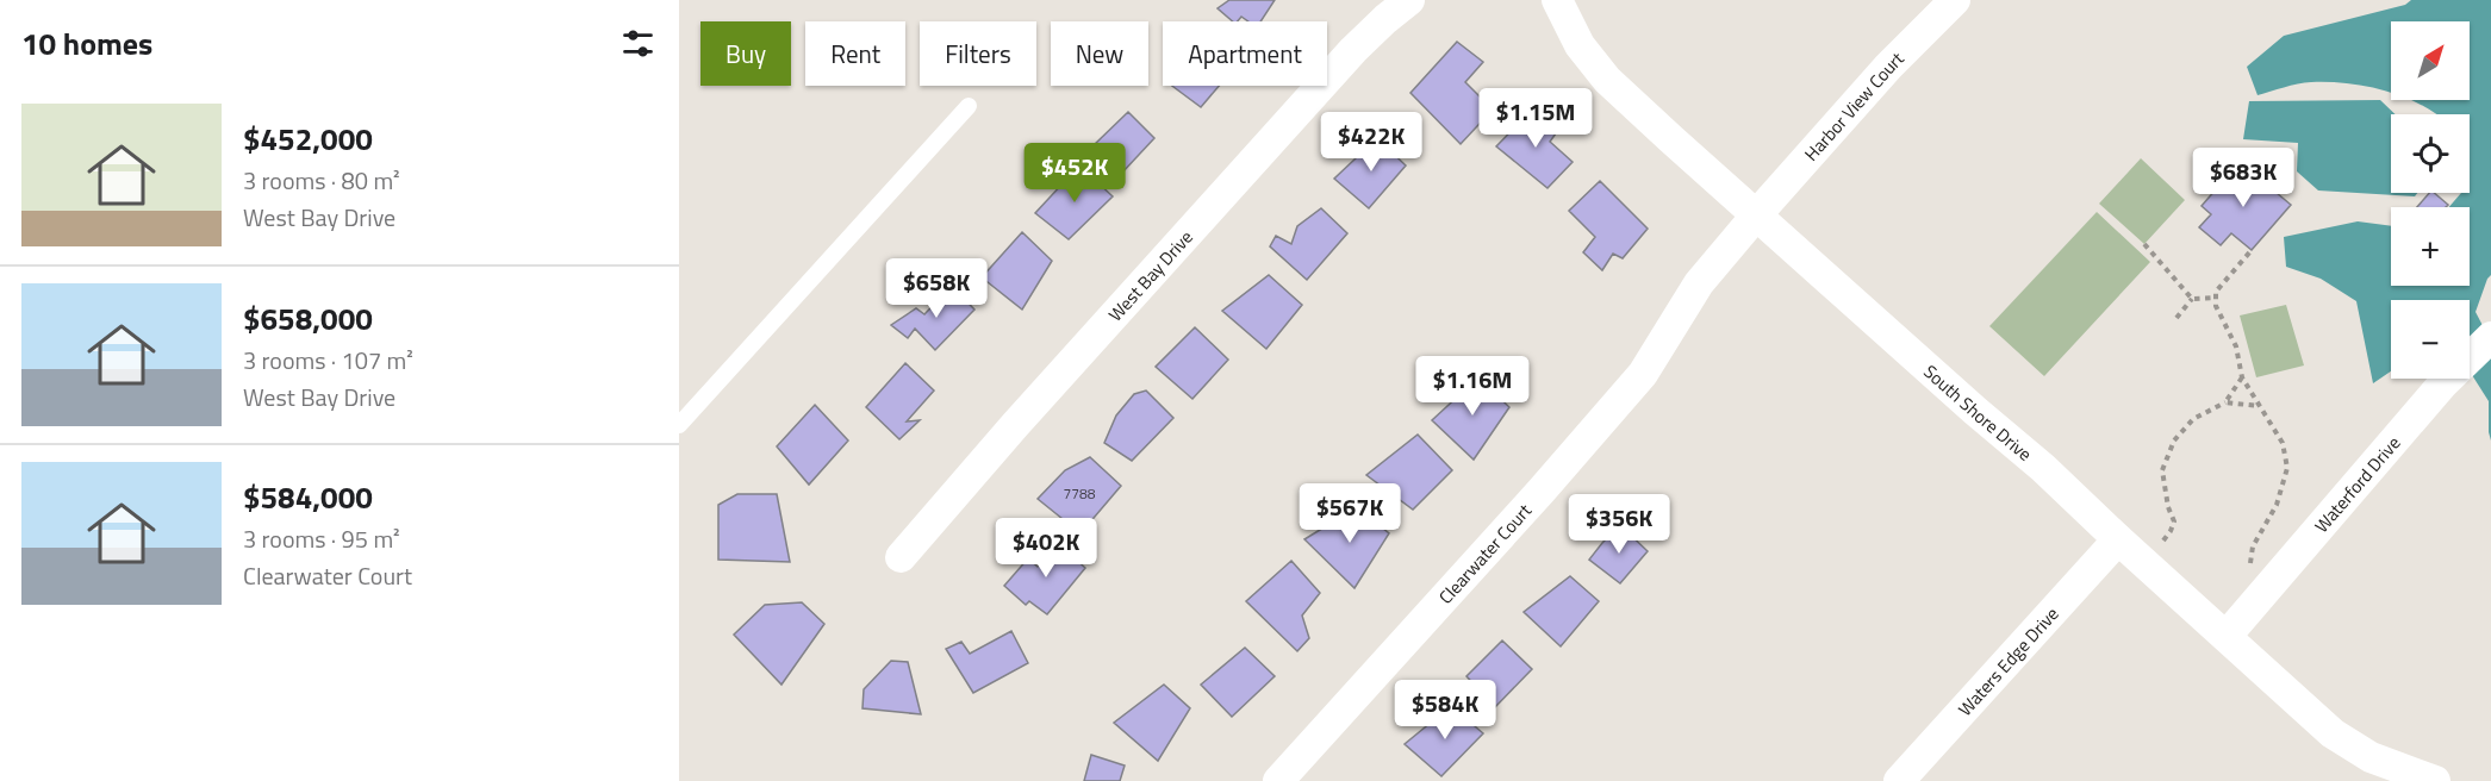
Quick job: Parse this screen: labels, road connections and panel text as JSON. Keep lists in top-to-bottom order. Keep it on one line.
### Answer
{"streets":{"street":["Harbor View Court","West Bay Drive","South Shore Drive","Waterford Drive","Clearwater Court","Waters Edge Drive"]},"crossings":[["Harbor View Court","South Shore Drive"],["Harbor View Court","Clearwater Court"],["South Shore Drive","Waterford Drive"],["South Shore Drive","Clearwater Court"],["South Shore Drive","Waters Edge Drive"]],"house_numbers":["7788"],"north":"top right","page":{"heading":"10 homes","map_buttons":["+","−"],"chip":["Buy","Rent","Filters","New","Apartment"],"list":[{"name":"$452,000","note":"3 rooms · 80 m² · West Bay Drive"},{"name":"$658,000","note":"3 rooms · 107 m² · West Bay Drive"},{"name":"$584,000","note":"3 rooms · 95 m² · Clearwater Court"}],"price":["$1.15M","$422K","$452K","$683K","$658K","$1.16M","$567K","$356K","$402K","$584K"]}}
